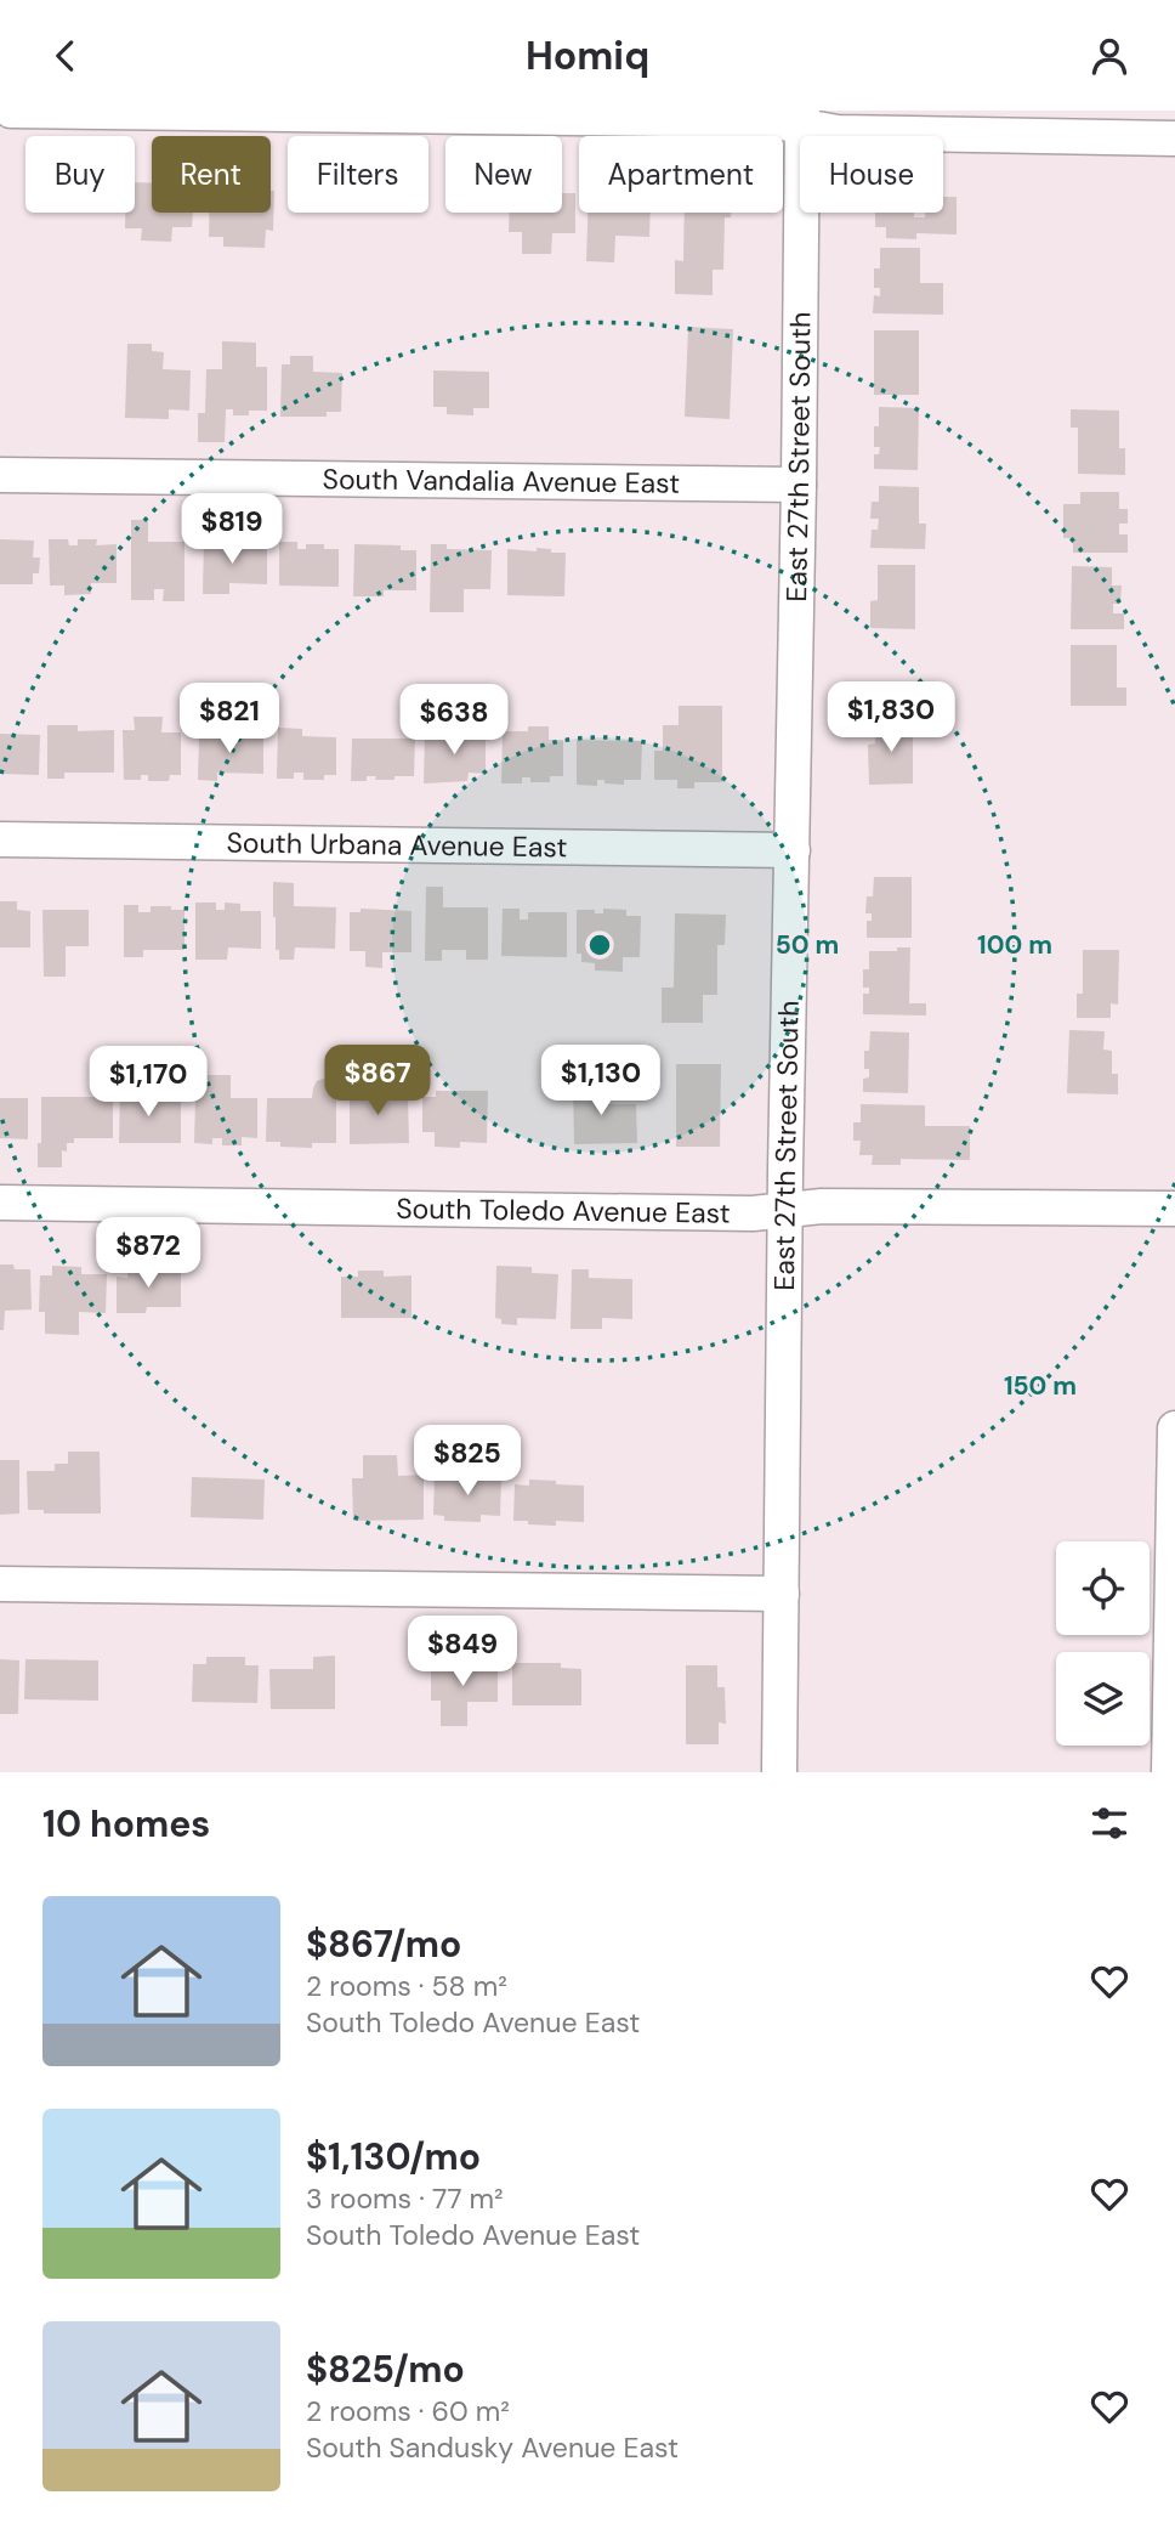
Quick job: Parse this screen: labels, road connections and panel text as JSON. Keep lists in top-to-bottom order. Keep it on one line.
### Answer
{"streets":{"street":["East 27th Street South","South Vandalia Avenue East","South Urbana Avenue East","South Toledo Avenue East"]},"crossings":[["East 27th Street South","South Vandalia Avenue East"],["East 27th Street South","South Urbana Avenue East"],["East 27th Street South","South Toledo Avenue East"]],"page":{"header":"Homiq","chip":["Buy","Rent","Filters","New","Apartment","House"],"price":["$819","$1,830","$821","$638","$867","$1,130","$1,170","$872","$825","$849"],"heading":"10 homes","list":[{"name":"$867/mo","note":"2 rooms · 58 m² · South Toledo Avenue East"},{"name":"$1,130/mo","note":"3 rooms · 77 m² · South Toledo Avenue East"},{"name":"$825/mo","note":"2 rooms · 60 m² · South Sandusky Avenue East"}]},"rings":["50 m","100 m","150 m"]}
